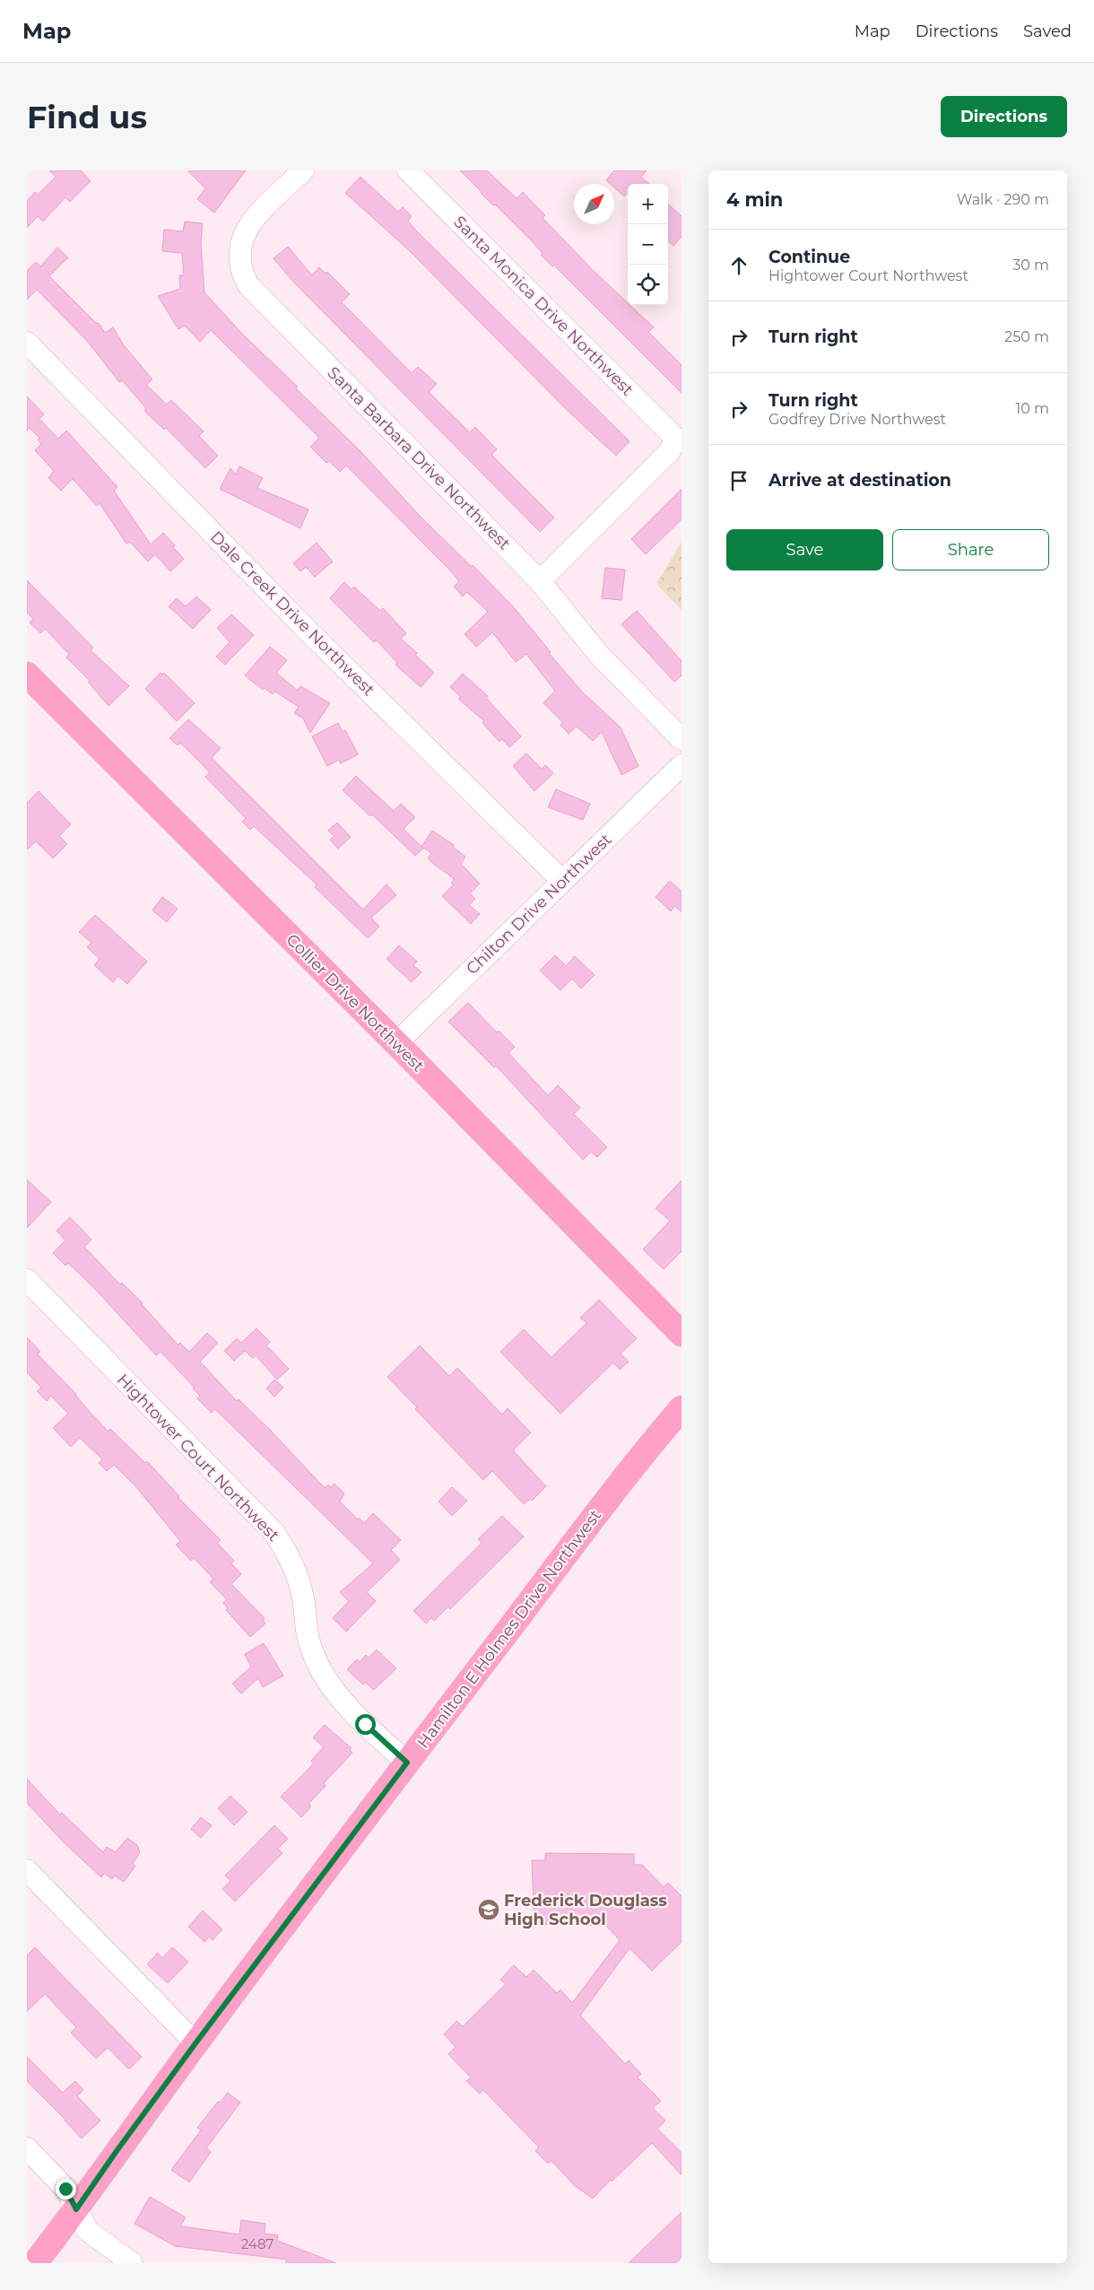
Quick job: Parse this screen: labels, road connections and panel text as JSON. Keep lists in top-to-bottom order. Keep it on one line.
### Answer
{"streets":{"main road":["Collier Drive Northwest","Hamilton E Holmes Drive Northwest"],"street":["Santa Monica Drive Northwest","Santa Barbara Drive Northwest","Dale Creek Drive Northwest","Chilton Drive Northwest","Hightower Court Northwest"]},"crossings":[["Santa Monica Drive Northwest","Santa Barbara Drive Northwest"],["Dale Creek Drive Northwest","Chilton Drive Northwest"],["Chilton Drive Northwest","Collier Drive Northwest"],["Hightower Court Northwest","Hamilton E Holmes Drive Northwest"]],"places":{"school or university":["Frederick Douglass High School"]},"house_numbers":["2487"],"north":"top right","page":{"header":"Map","nav":["Map","Directions","Saved"],"buttons":["Directions",["Save","Share"]],"title":"Find us","heading":["4 min","Walk · 290 m"],"map_buttons":["+","−"],"list":[["Continue","Hightower Court Northwest","30 m"],["Turn right","250 m"],["Turn right","Godfrey Drive Northwest","10 m"],"Arrive at destination"]}}
